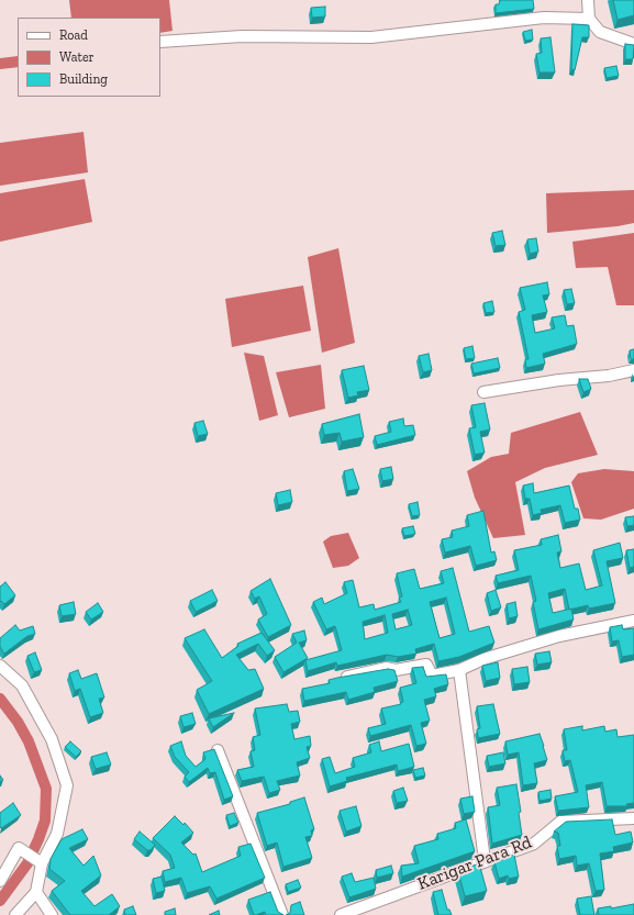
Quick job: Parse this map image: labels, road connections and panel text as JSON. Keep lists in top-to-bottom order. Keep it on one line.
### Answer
{"streets":{"street":["Karigar Para Rd"]},"legend":["Road","Water","Building"]}
